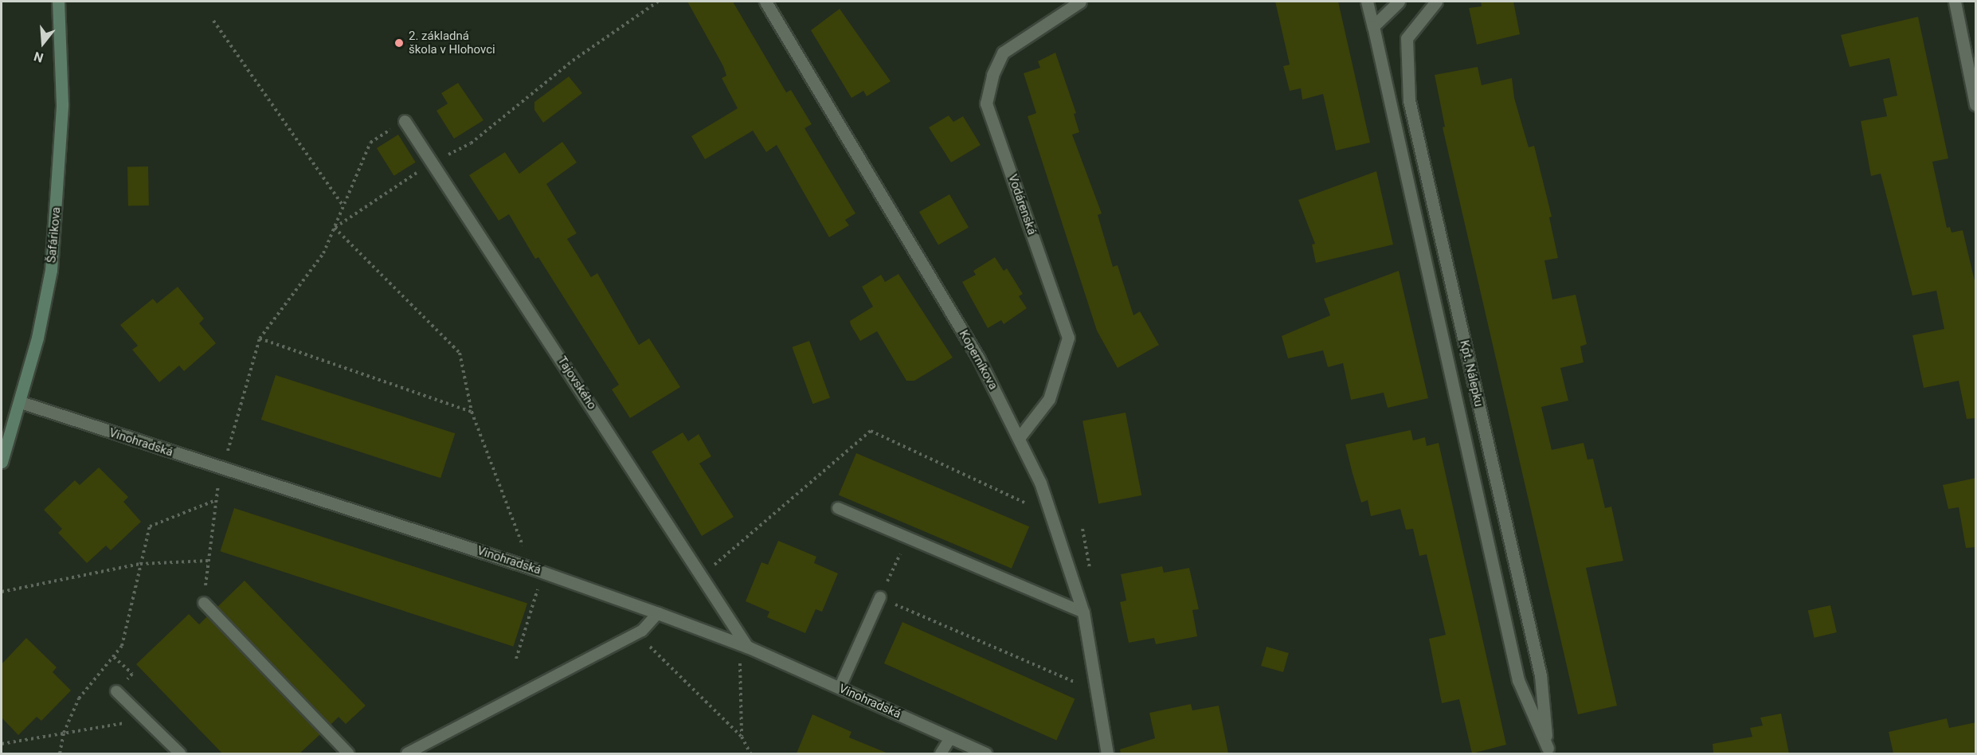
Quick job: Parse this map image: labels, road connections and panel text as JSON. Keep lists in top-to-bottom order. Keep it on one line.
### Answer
{"streets":{"main road":["Šafárikova"],"street":["Vodárenská","Koperníkova","Kpt. Nálepku","Tajovského","Vinohradská"]},"crossings":[["Vodárenská","Koperníkova"],["Šafárikova","Vinohradská"],["Tajovského","Vinohradská"]],"places":["2. základná škola v Hlohovci"],"north":"bottom"}
